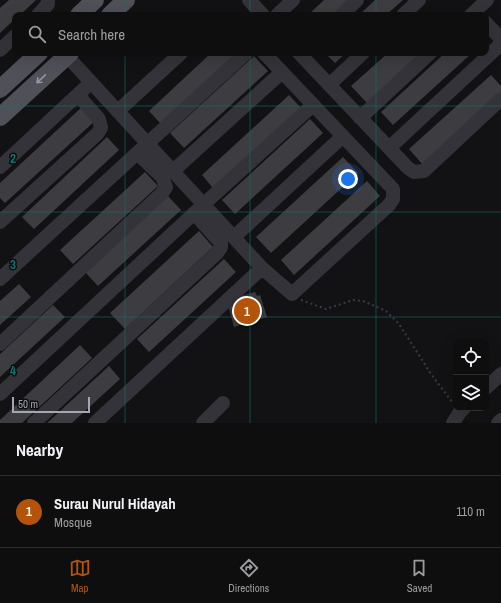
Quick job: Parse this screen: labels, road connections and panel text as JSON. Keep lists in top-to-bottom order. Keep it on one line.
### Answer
{"scale_bar":"50 m","page":{"search":"Search here","pins":"1","scale":"50 m","heading":"Nearby","list":[{"mark":"1","name":"Surau Nurul Hidayah","note":"Mosque","value":"110 m"}],"nav":["Map","Directions","Saved"]},"grid":{"rows":["2","3","4"]}}
